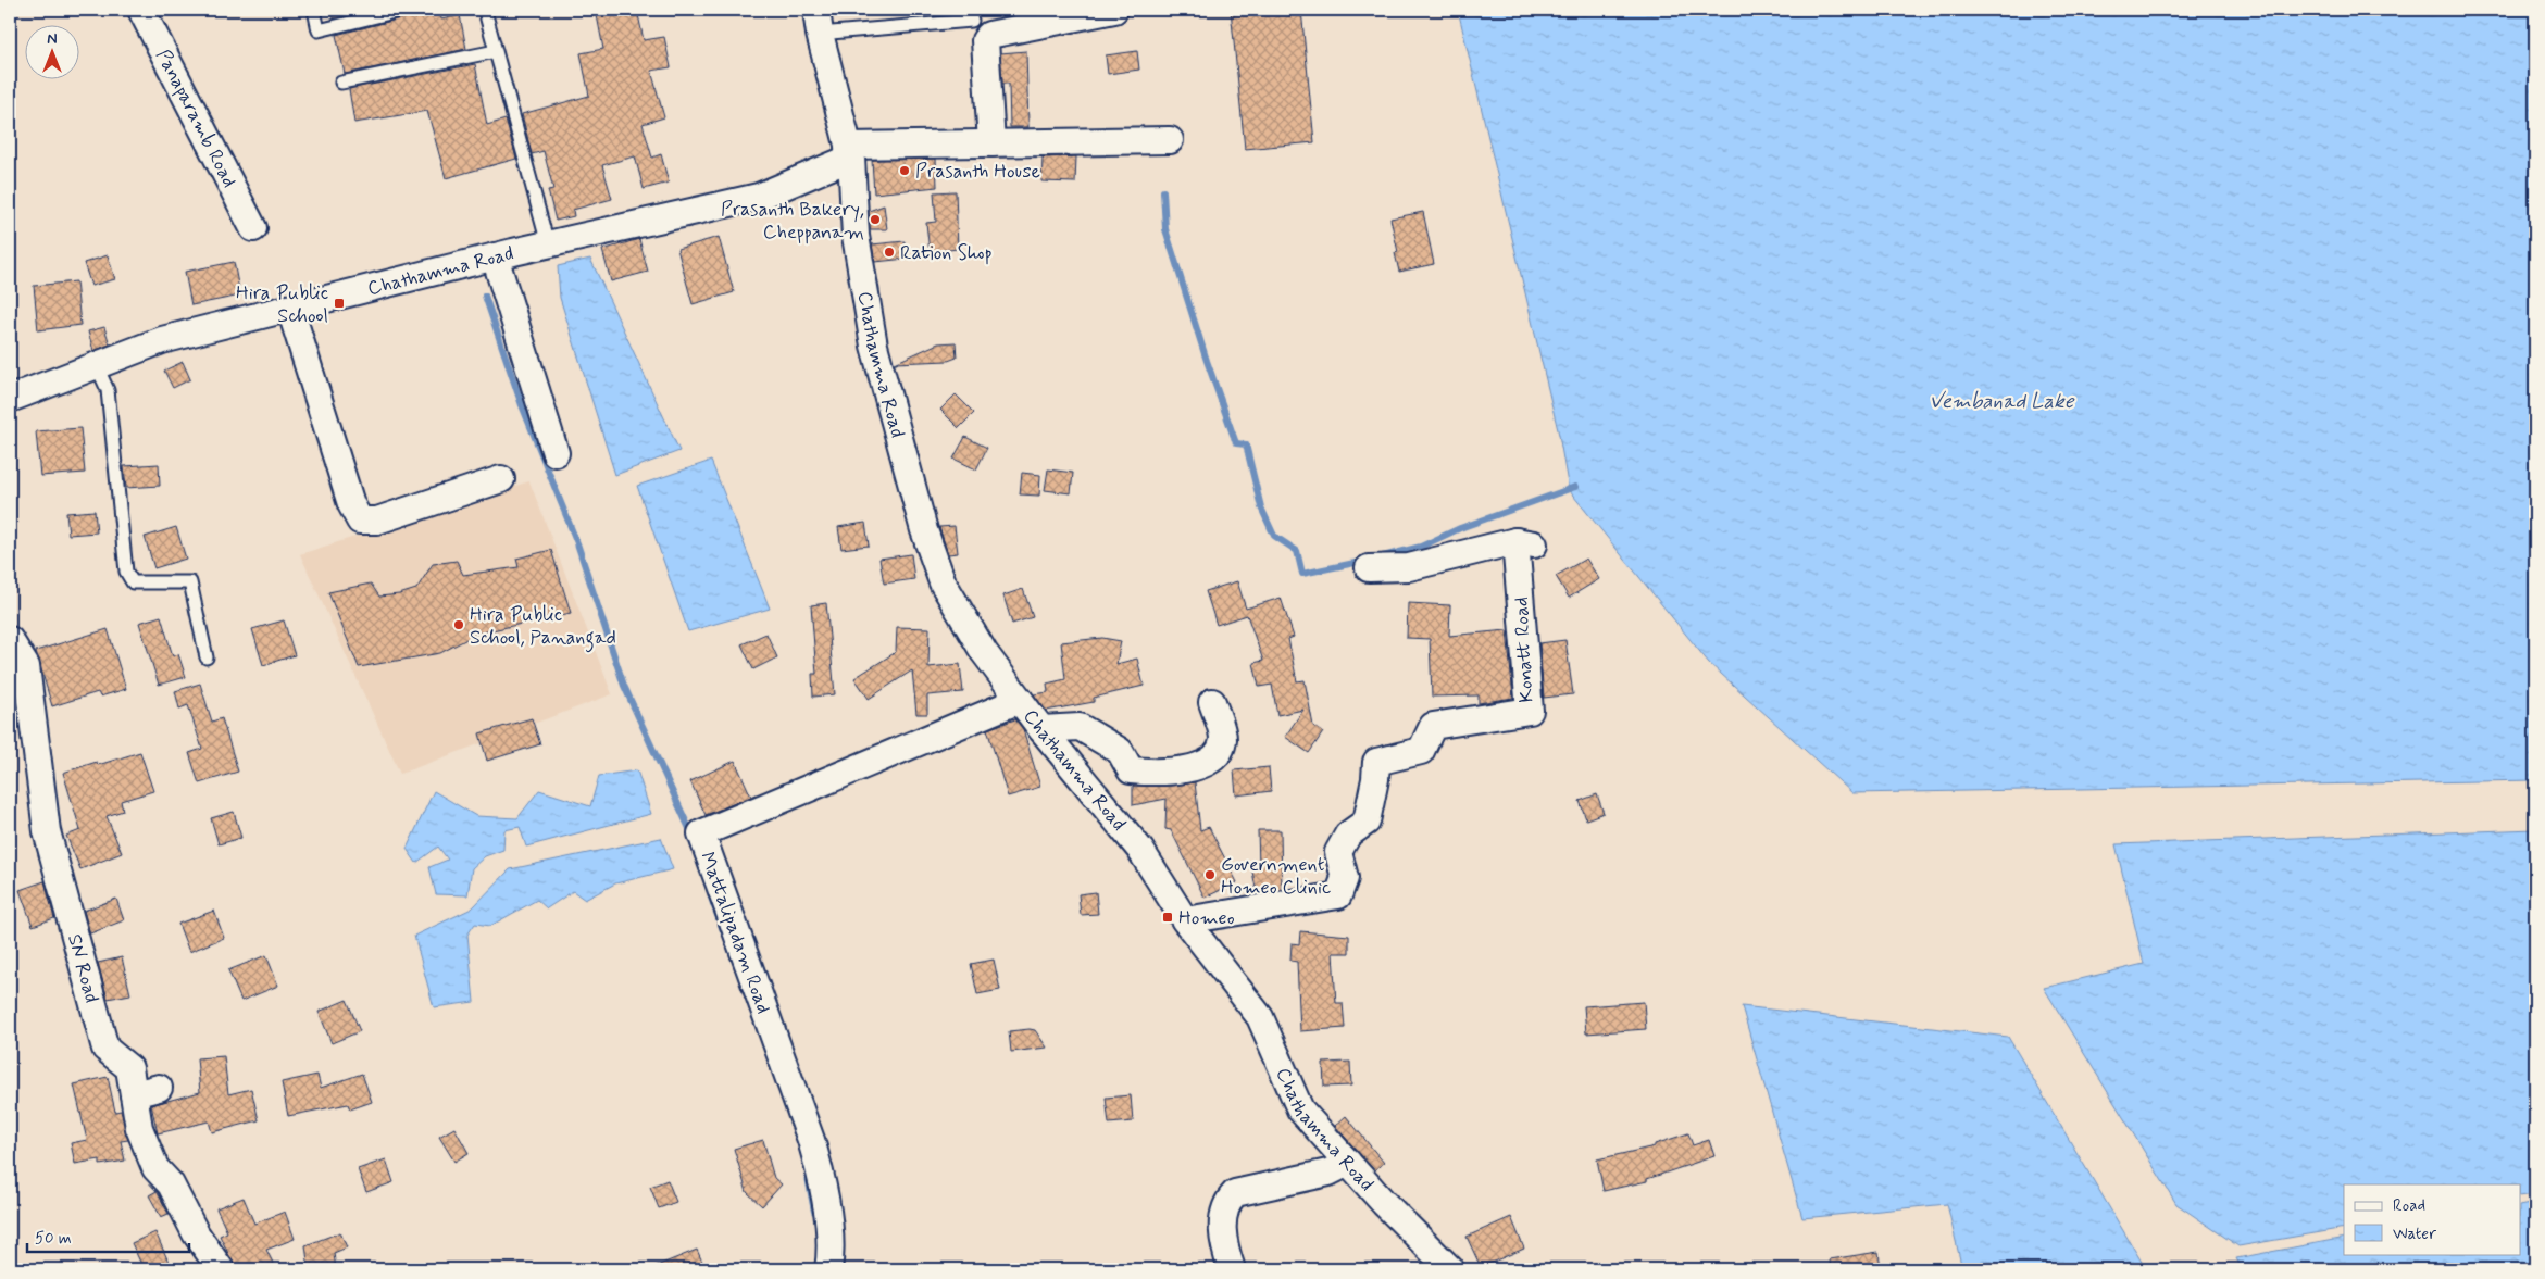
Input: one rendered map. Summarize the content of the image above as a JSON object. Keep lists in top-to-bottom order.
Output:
{
  "streets": {
    "street": [
      "Panaparamb Road",
      "Chathamma Road",
      "Konatt Road",
      "Mattalipadam Road",
      "SN Road"
    ]
  },
  "crossings": [
    ["Chathamma Road", "Konatt Road"],
    ["Chathamma Road", "Mattalipadam Road"]
  ],
  "water": ["Vembanad Lake"],
  "places": {
    "other": [
      "Prasanth House",
      "Prasanth Bakery, Cheppanam",
      "Ration Shop",
      "Hira Public School, Panangad",
      "Government Homeo Clinic"
    ],
    "transit": ["Hira Public School", "Homeo"]
  },
  "legend": ["Road", "Water"],
  "scale_bar": "50 m",
  "north": "top"
}
